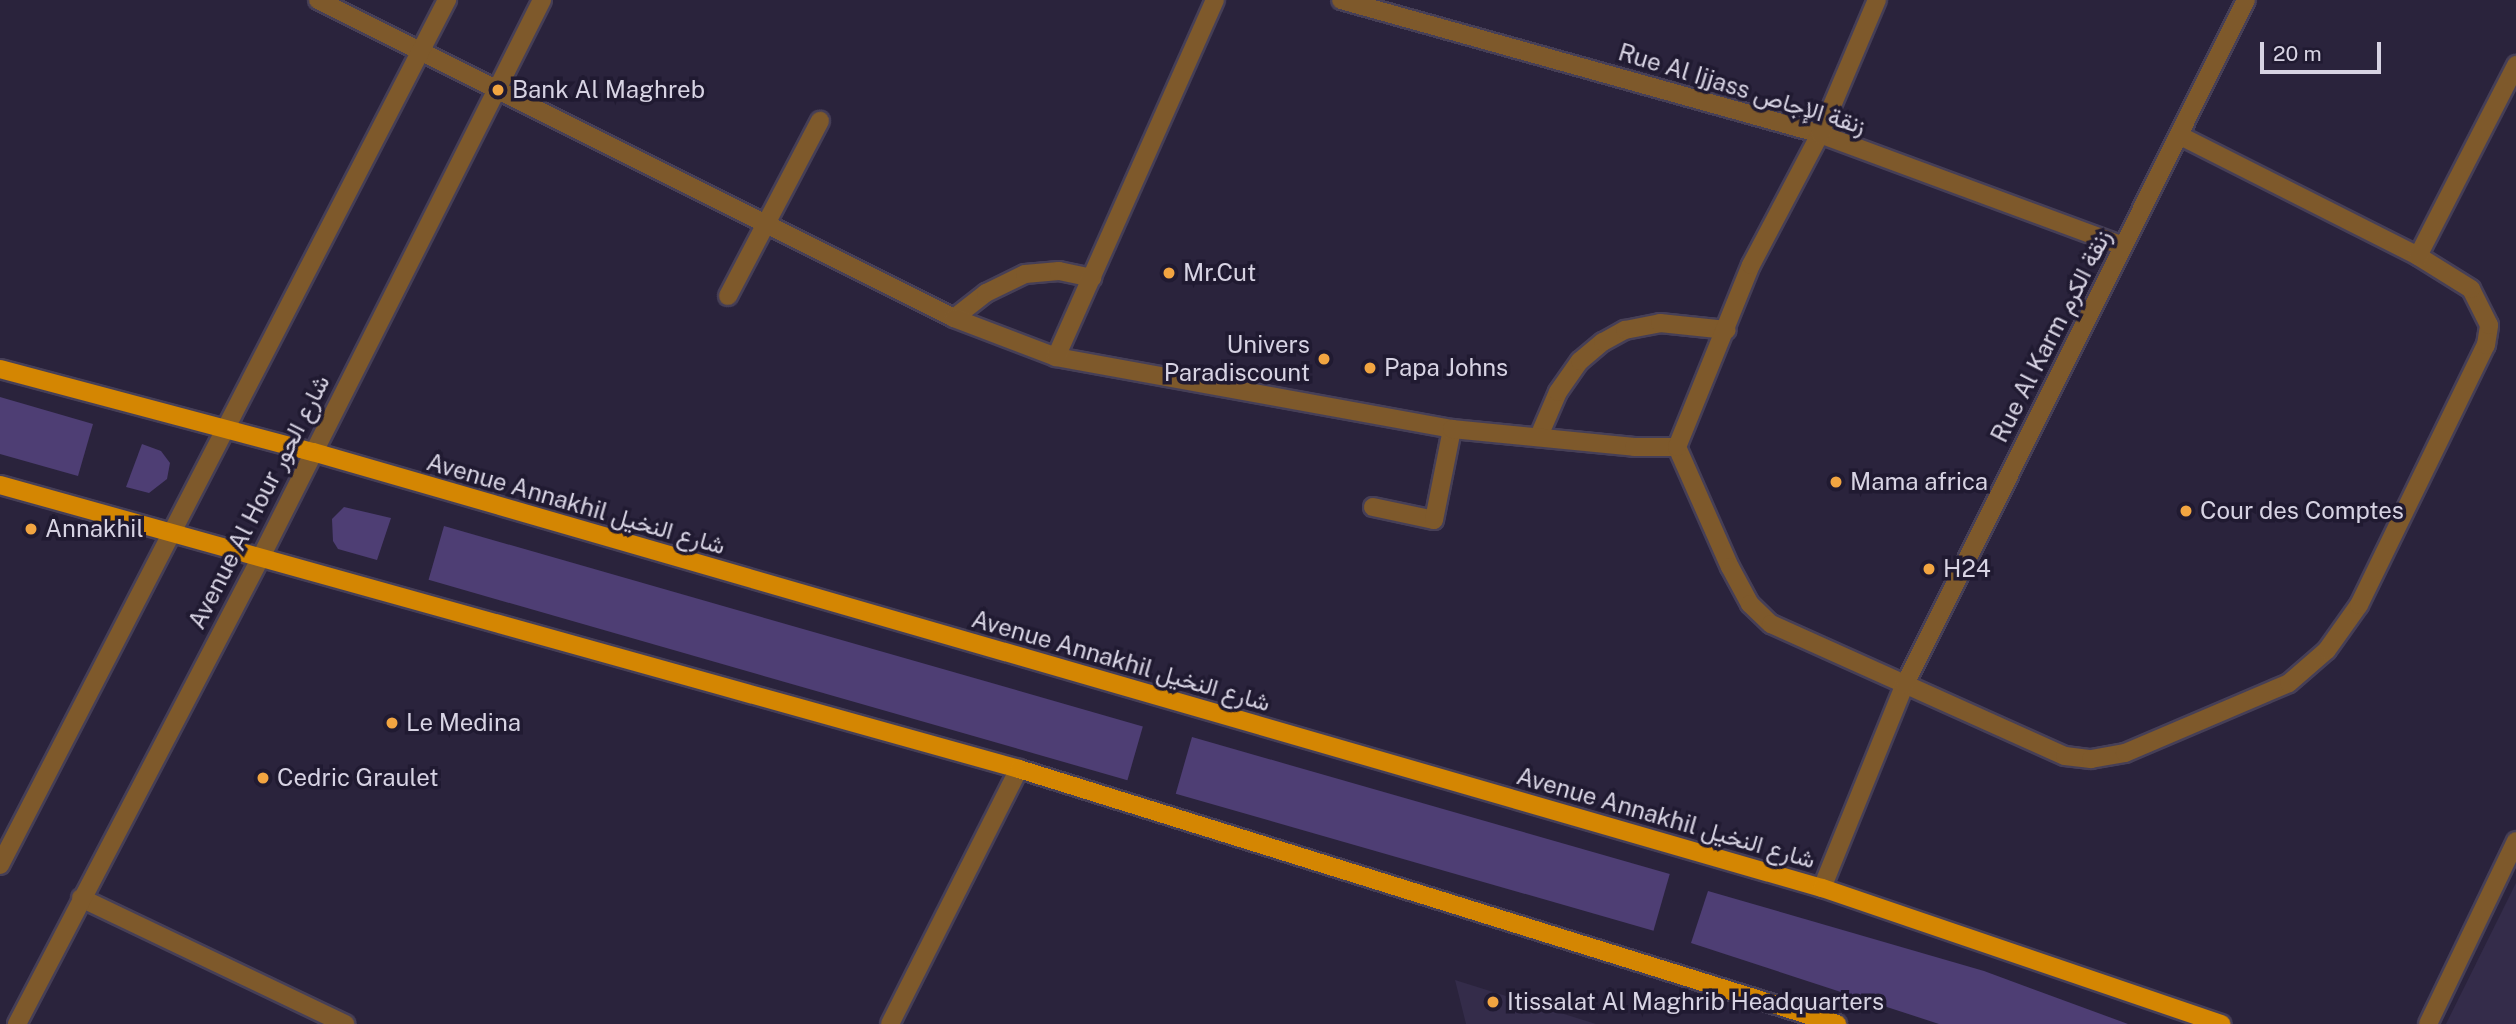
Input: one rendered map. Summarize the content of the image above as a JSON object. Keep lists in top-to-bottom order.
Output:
{
  "streets": {
    "main road": ["Avenue Annakhil شارع النخيل"],
    "street": ["Rue Al Ijjass زنقة الإجاص", "Rue Al Karm زنقة الكرم", "Avenue Al Hour شارع الحور"]
  },
  "crossings": [
    ["Rue Al Ijjass زنقة الإجاص", "Rue Al Karm زنقة الكرم"],
    ["Rue Al Karm زنقة الكرم", "Avenue Annakhil شارع النخيل"],
    ["Avenue Al Hour شارع الحور", "Avenue Annakhil شارع النخيل"]
  ],
  "places": [
    "Bank Al Maghreb",
    "Mr.Cut",
    "Univers Paradiscount",
    "Papa Johns",
    "Mama africa",
    "Cour des Comptes",
    "Annakhil",
    "H24",
    "Le Medina",
    "Cedric Graulet",
    "Itissalat Al Maghrib Headquarters"
  ],
  "scale_bar": "20 m"
}
